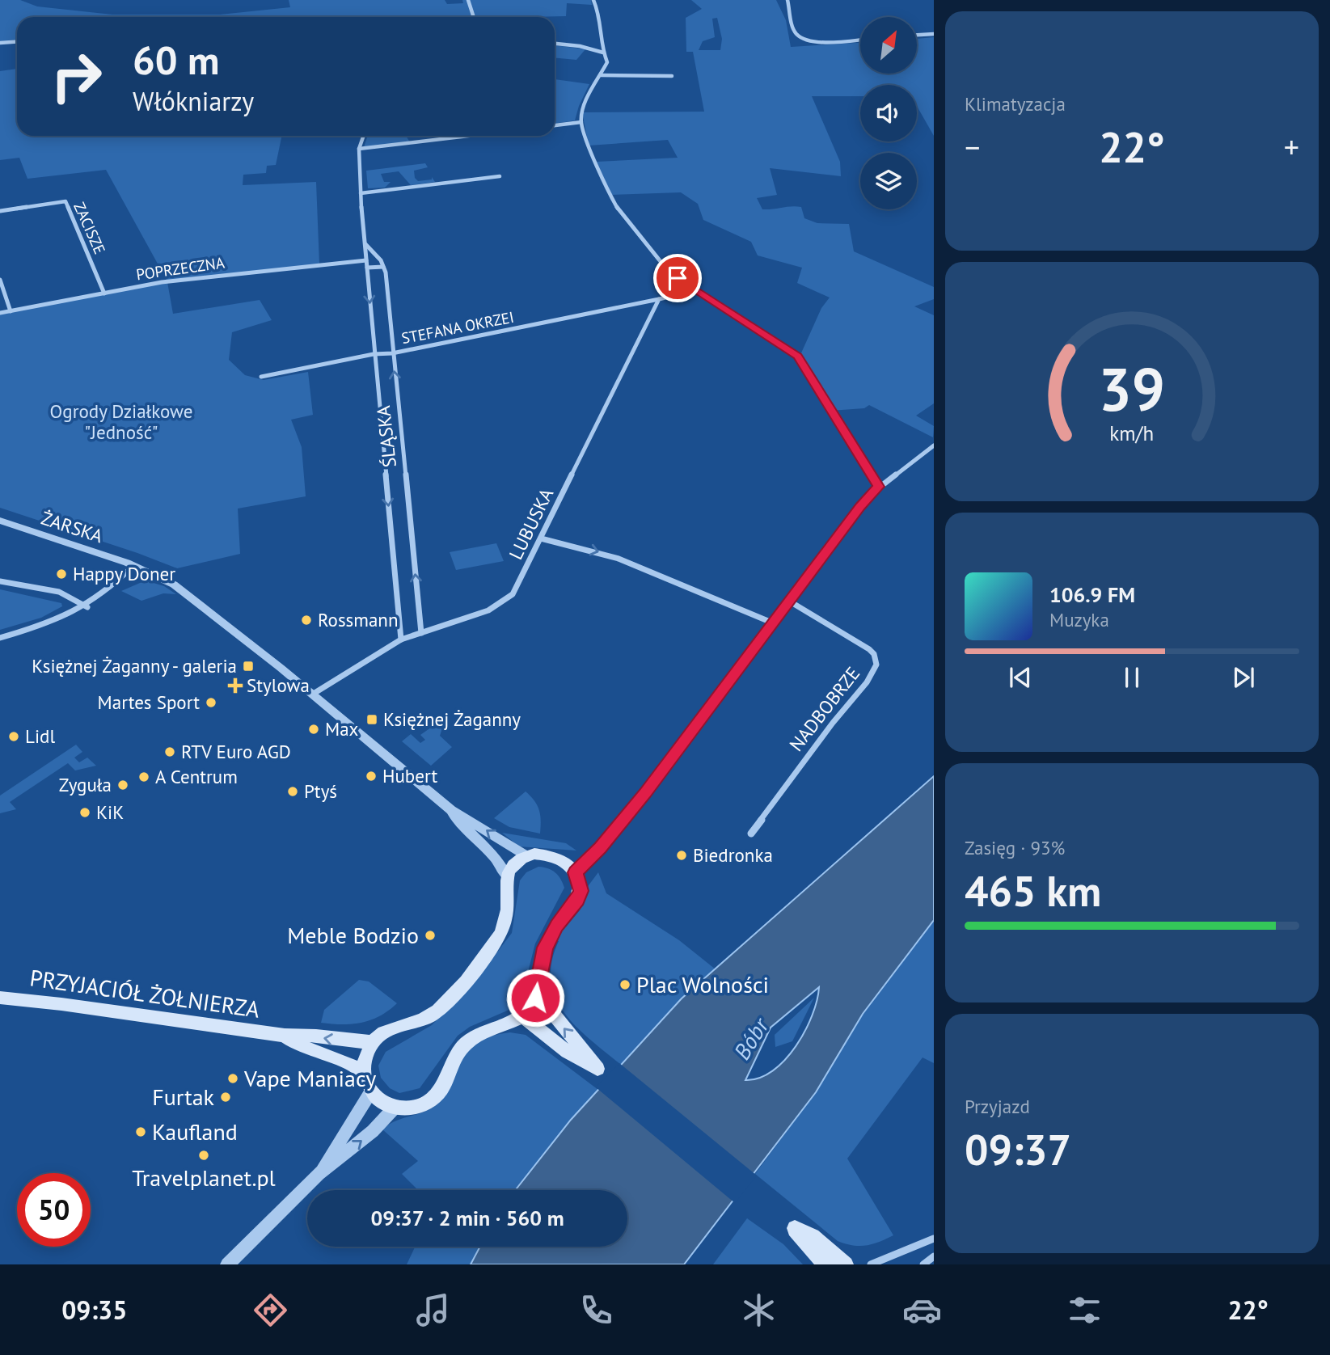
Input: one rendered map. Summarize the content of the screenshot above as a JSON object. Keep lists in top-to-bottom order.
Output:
{
  "streets": {
    "main road": ["PRZYJACIÓŁ ŻOŁNIERZA"],
    "street": [
      "ZACISZE",
      "POPRZECZNA",
      "STEFANA OKRZEI",
      "ŚLĄSKA",
      "LUBUSKA",
      "ŻARSKA",
      "NADBOBRZE"
    ]
  },
  "crossings": [
    ["ZACISZE", "POPRZECZNA"],
    ["POPRZECZNA", "ŚLĄSKA"],
    ["STEFANA OKRZEI", "ŚLĄSKA"],
    ["STEFANA OKRZEI", "LUBUSKA"],
    ["ŚLĄSKA", "LUBUSKA"]
  ],
  "water": ["Bóbr"],
  "parks": ["Ogrody Działkowe \"Jedność\""],
  "places": {
    "other": [
      "Happy Doner",
      "Rossmann",
      "Martes Sport",
      "Max",
      "Lidl",
      "RTV Euro AGD",
      "Hubert",
      "A Centrum",
      "Zyguła",
      "Ptyś",
      "KiK",
      "Biedronka",
      "Meble Bodzio",
      "Plac Wolności",
      "Vape Maniacy",
      "Furtak",
      "Kaufland",
      "Travelplanet.pl"
    ],
    "transit": ["Księżnej Żaganny - galeria", "Księżnej Żaganny"],
    "health": ["Stylowa"]
  },
  "north": "top right",
  "page": {
    "tile": [
      "Klimatyzacja",
      ["Zasięg · 93%", "465 km"],
      ["Przyjazd", "09:37"]
    ],
    "turn": ["60 m", "Włókniarzy"],
    "heat": ["−", "22°", "+"],
    "song": ["106.9 FM", "Muzyka"],
    "limit": "50",
    "trip": "09:37 · 2 min · 560 m",
    "tabs": ["09:35", "22°"],
    "gauge": ["39", "km/h"]
  }
}
